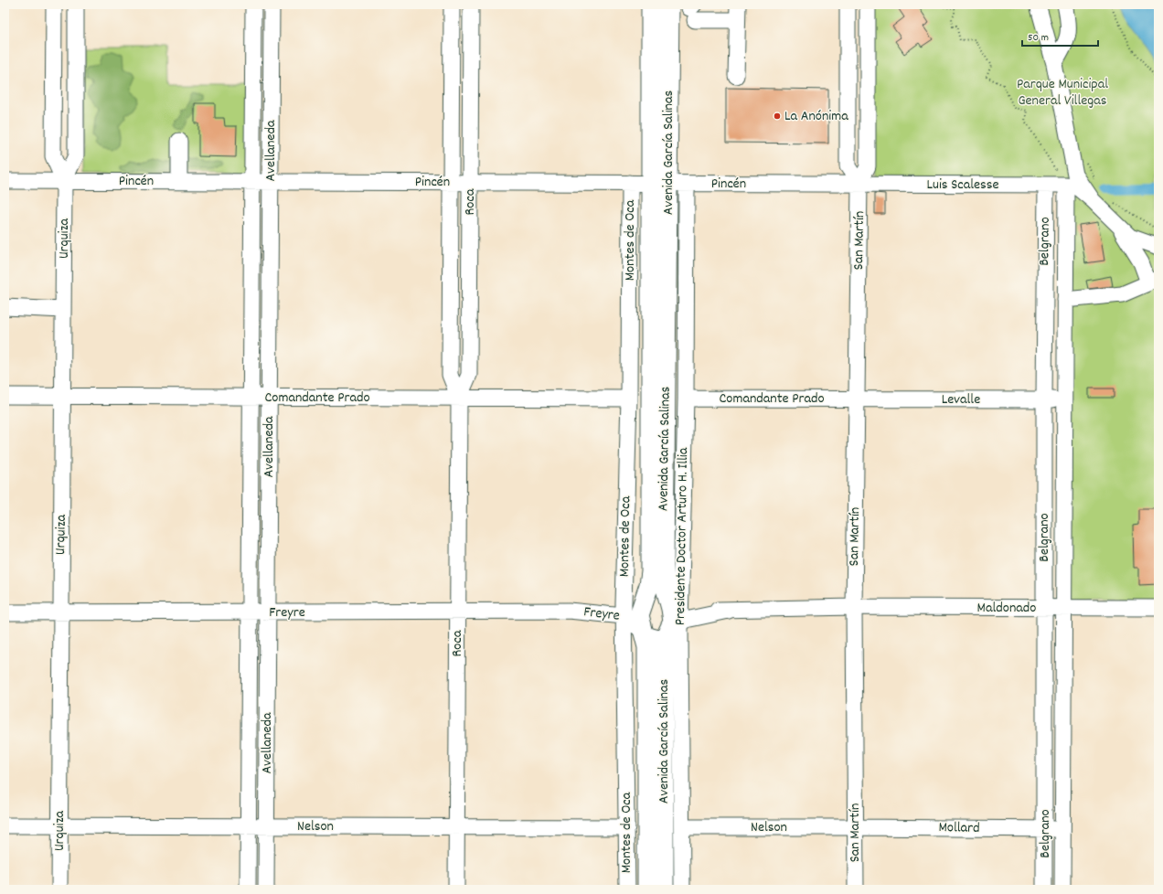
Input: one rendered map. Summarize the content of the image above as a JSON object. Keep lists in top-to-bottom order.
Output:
{
  "streets": {
    "main road": ["Avenida García Salinas"],
    "street": [
      "Avellaneda",
      "Pincén",
      "Luis Scalesse",
      "Roca",
      "Urquiza",
      "Montes de Oca",
      "San Martín",
      "Belgrano",
      "Comandante Prado",
      "Levalle",
      "Presidente Doctor Arturo H. Illia",
      "Maldonado",
      "Freyre",
      "Nelson",
      "Mollard"
    ]
  },
  "crossings": [
    ["Avellaneda", "Pincén"],
    ["Avellaneda", "Comandante Prado"],
    ["Avellaneda", "Freyre"],
    ["Avellaneda", "Nelson"],
    ["Avenida García Salinas", "Pincén"],
    ["Avenida García Salinas", "Presidente Doctor Arturo H. Illia"],
    ["Avenida García Salinas", "Freyre"],
    ["Pincén", "Luis Scalesse"],
    ["Pincén", "Roca"],
    ["Pincén", "Urquiza"],
    ["Pincén", "Montes de Oca"],
    ["Pincén", "San Martín"],
    ["Pincén", "Presidente Doctor Arturo H. Illia"],
    ["Luis Scalesse", "San Martín"],
    ["Luis Scalesse", "Belgrano"],
    ["Roca", "Comandante Prado"],
    ["Roca", "Freyre"],
    ["Roca", "Nelson"],
    ["Urquiza", "Comandante Prado"],
    ["Urquiza", "Freyre"],
    ["Urquiza", "Nelson"],
    ["Montes de Oca", "Comandante Prado"],
    ["Montes de Oca", "Freyre"],
    ["Montes de Oca", "Nelson"],
    ["San Martín", "Comandante Prado"],
    ["San Martín", "Levalle"],
    ["San Martín", "Maldonado"],
    ["San Martín", "Nelson"],
    ["San Martín", "Mollard"],
    ["Belgrano", "Levalle"],
    ["Belgrano", "Maldonado"],
    ["Belgrano", "Mollard"],
    ["Comandante Prado", "Levalle"],
    ["Comandante Prado", "Presidente Doctor Arturo H. Illia"],
    ["Presidente Doctor Arturo H. Illia", "Freyre"],
    ["Presidente Doctor Arturo H. Illia", "Nelson"],
    ["Nelson", "Mollard"]
  ],
  "parks": ["Parque Municipal General Villegas"],
  "places": ["La Anónima"],
  "scale_bar": "50 m"
}
